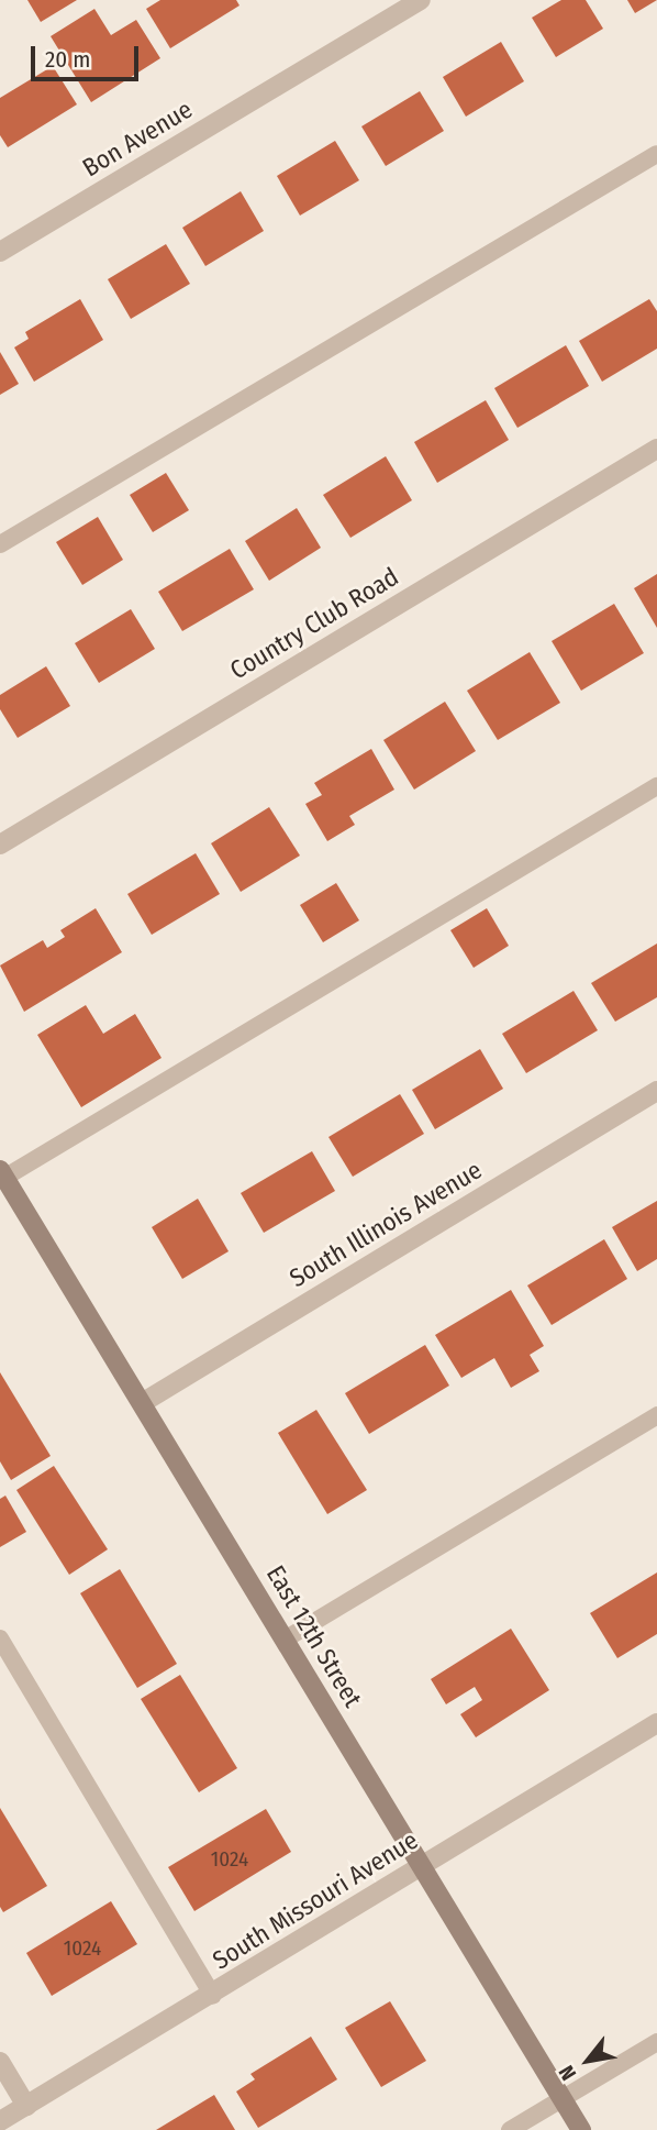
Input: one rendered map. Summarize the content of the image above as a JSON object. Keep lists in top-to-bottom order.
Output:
{
  "streets": {
    "street": [
      "Bon Avenue",
      "Country Club Road",
      "South Illinois Avenue",
      "East 12th Street",
      "South Missouri Avenue"
    ]
  },
  "crossings": [
    ["South Illinois Avenue", "East 12th Street"],
    ["East 12th Street", "South Missouri Avenue"]
  ],
  "house_numbers": ["1024", "1024"],
  "scale_bar": "20 m",
  "north": "bottom left"
}
